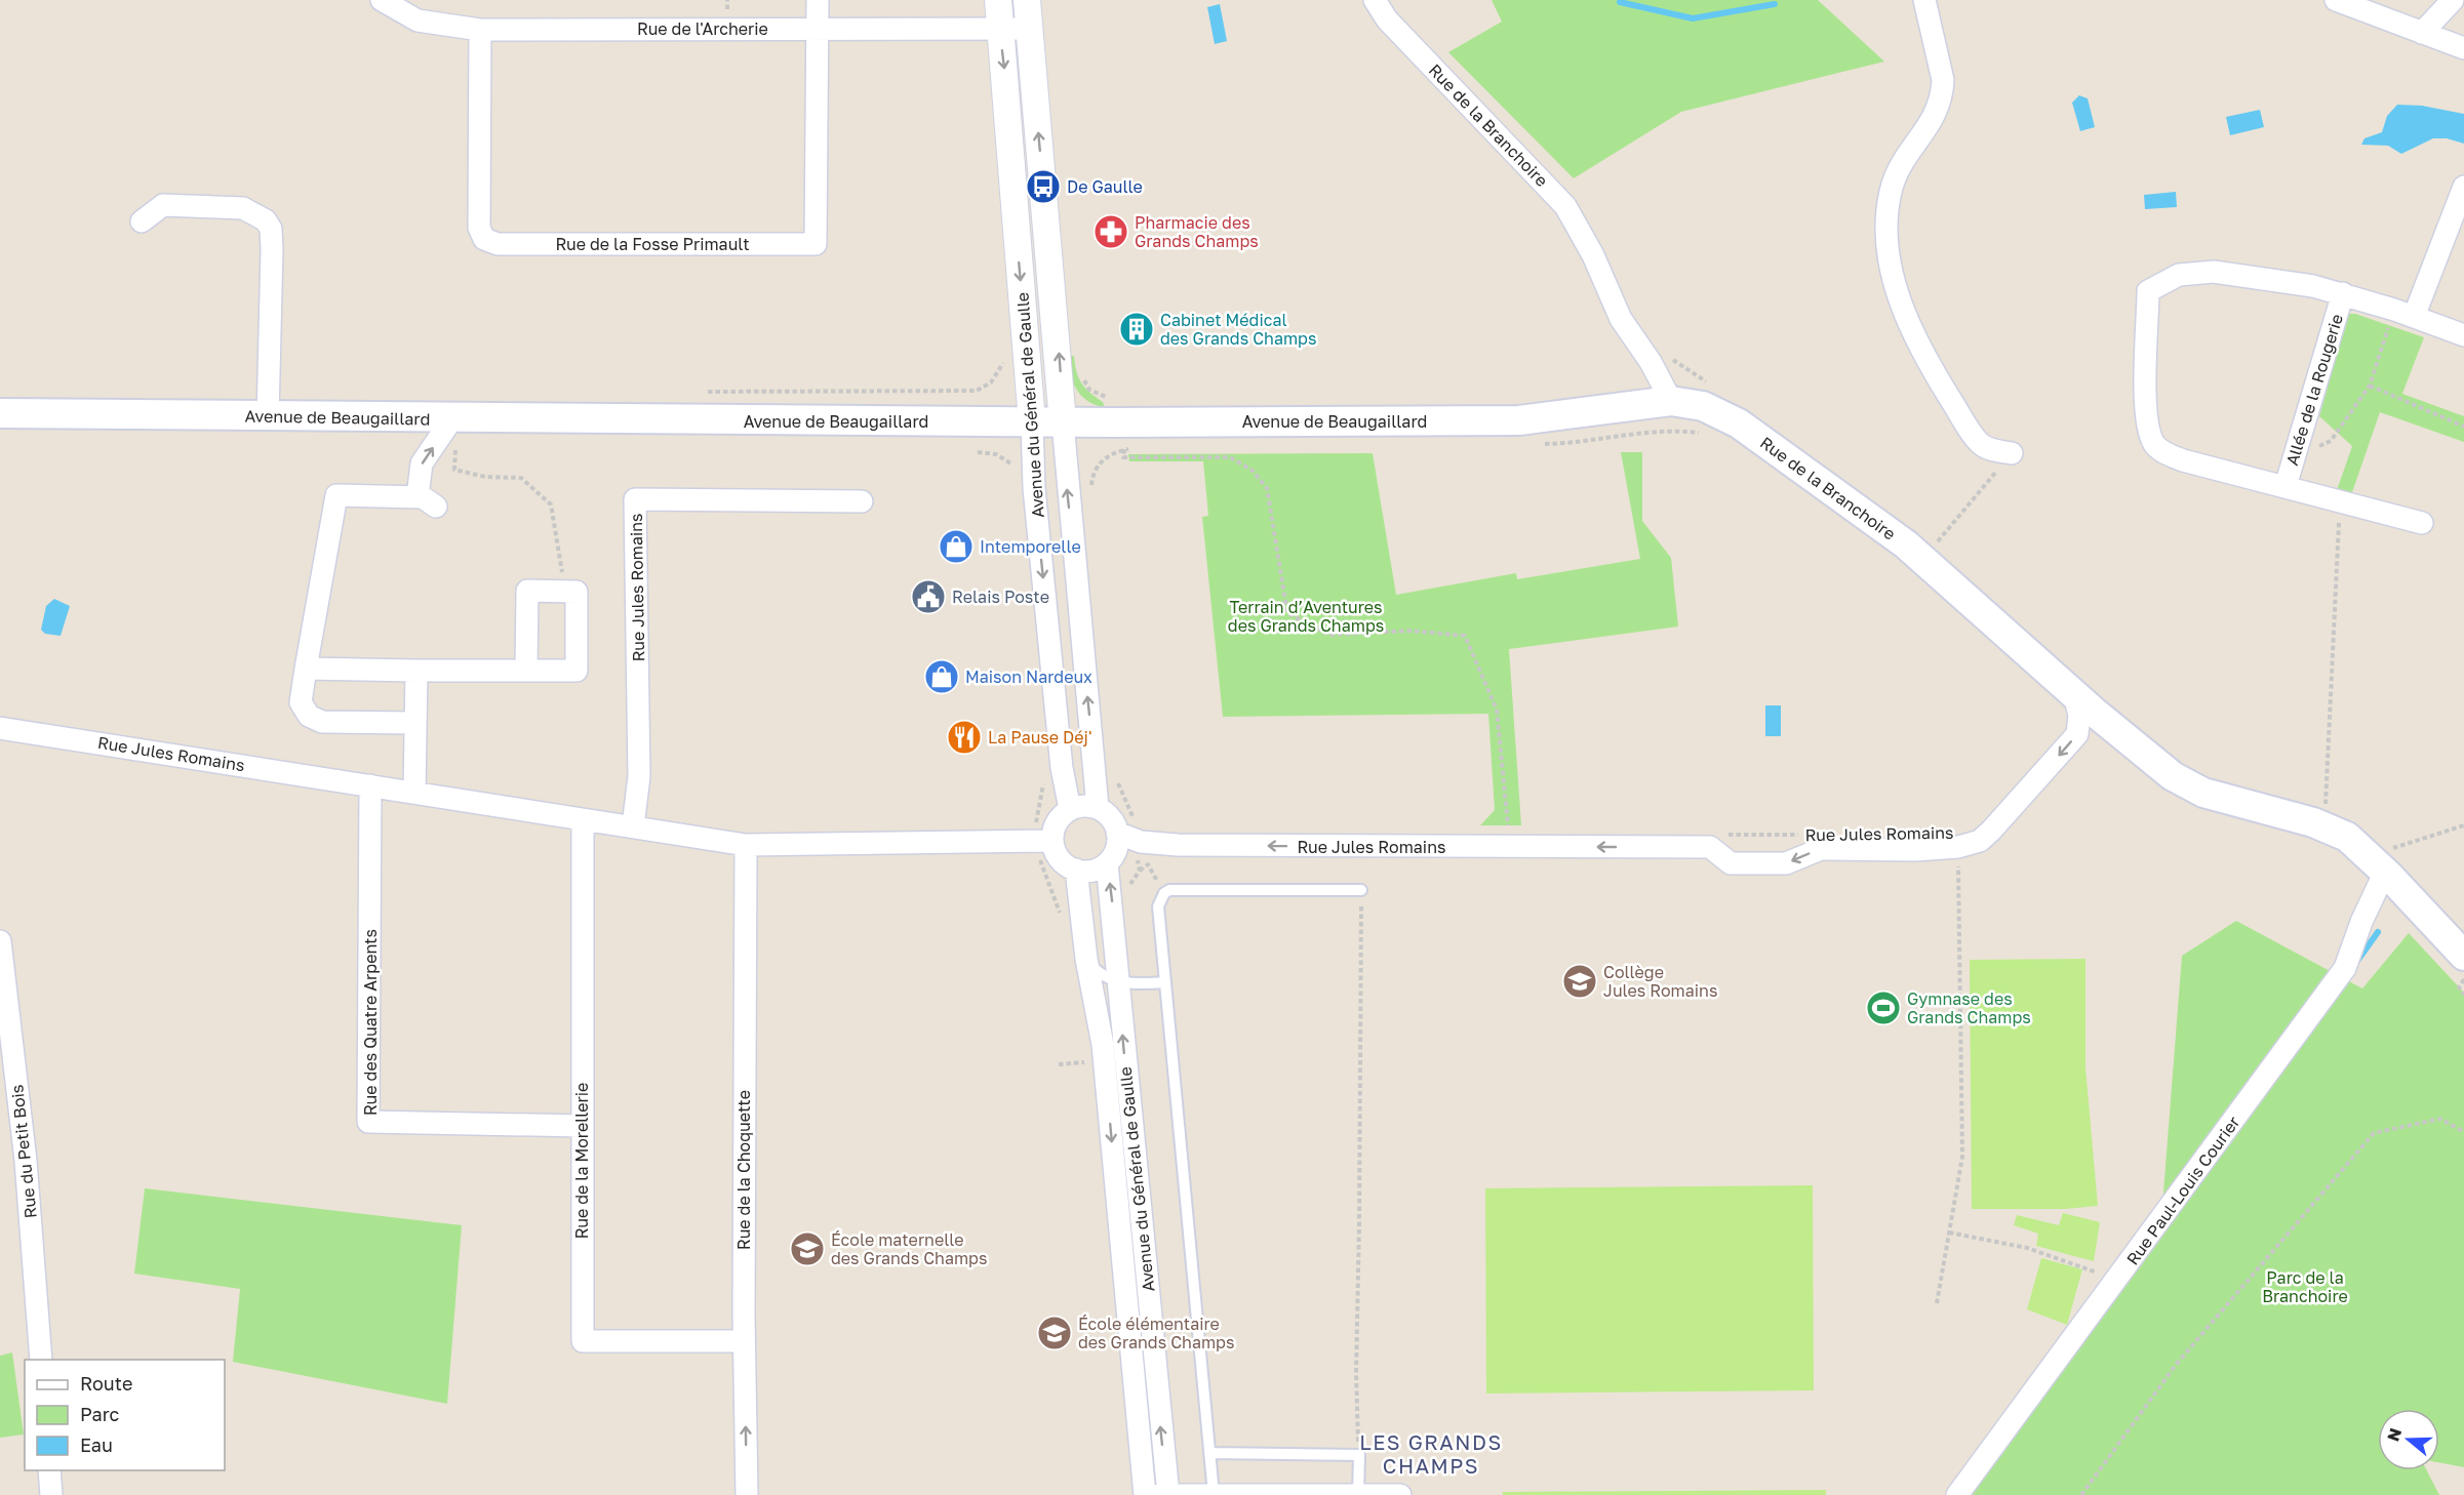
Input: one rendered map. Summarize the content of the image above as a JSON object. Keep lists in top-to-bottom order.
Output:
{
  "streets": {
    "main road": ["Rue de la Branchoire", "Avenue de Beaugaillard"],
    "street": [
      "Rue de l'Archerie",
      "Rue de la Fosse Primault",
      "Allée de la Rougerie",
      "Avenue du Général de Gaulle",
      "Rue Jules Romains",
      "Rue des Quatre Arpents",
      "Rue du Petit Bois",
      "Rue de la Morellerie",
      "Rue de la Choquette",
      "Rue Paul-Louis Courier"
    ]
  },
  "crossings": [
    ["Rue de l'Archerie", "Rue de la Fosse Primault"],
    ["Rue de l'Archerie", "Avenue du Général de Gaulle"],
    ["Rue de la Branchoire", "Avenue de Beaugaillard"],
    ["Rue de la Branchoire", "Rue Jules Romains"],
    ["Rue de la Branchoire", "Rue Paul-Louis Courier"],
    ["Avenue du Général de Gaulle", "Avenue de Beaugaillard"],
    ["Avenue du Général de Gaulle", "Rue Jules Romains"],
    ["Rue Jules Romains", "Rue des Quatre Arpents"],
    ["Rue Jules Romains", "Rue de la Morellerie"],
    ["Rue Jules Romains", "Rue de la Choquette"],
    ["Rue des Quatre Arpents", "Rue de la Morellerie"],
    ["Rue de la Morellerie", "Rue de la Choquette"]
  ],
  "districts": ["LES GRANDS CHAMPS"],
  "parks": ["Terrain d’Aventures des Grands Champs", "Parc de la Branchoire"],
  "places": {
    "bus stop": ["De Gaulle"],
    "pharmacy": ["Pharmacie des Grands Champs"],
    "building": ["Cabinet Médical des Grands Champs"],
    "shop": ["Intemporelle", "Maison Nardeux"],
    "public building": ["Relais Poste"],
    "restaurant": ["La Pause Déj'"],
    "school or university": ["Collège Jules Romains", "École maternelle des Grands Champs", "École élémentaire des Grands Champs"],
    "sports": ["Gymnase des Grands Champs"]
  },
  "legend": ["Route", "Parc", "Eau"],
  "north": "left"
}
